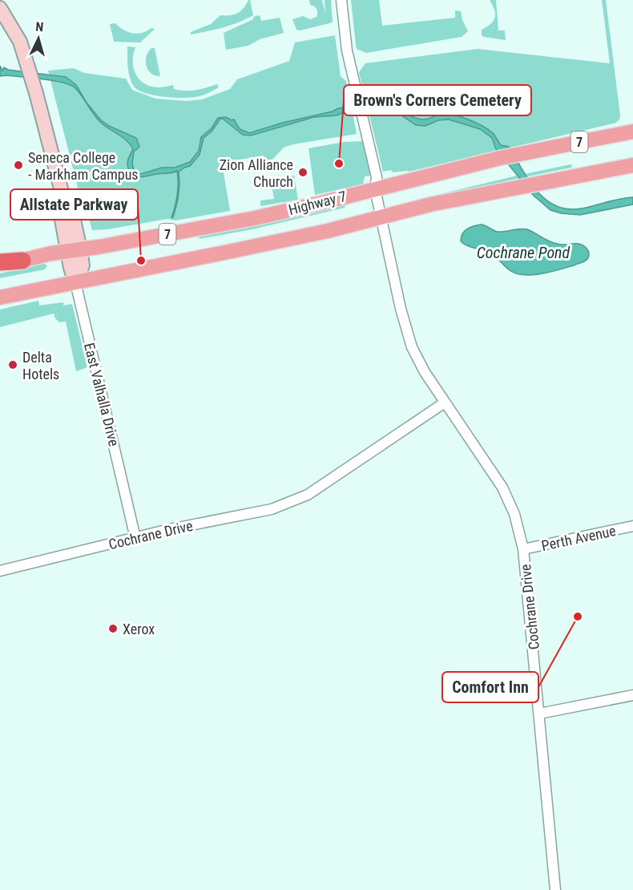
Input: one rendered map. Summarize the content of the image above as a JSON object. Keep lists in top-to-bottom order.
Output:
{
  "streets": {
    "main road": ["7", "Highway 7"],
    "street": ["East Valhalla Drive", "Cochrane Drive", "Perth Avenue"]
  },
  "crossings": [
    ["Highway 7", "East Valhalla Drive"],
    ["Highway 7", "Cochrane Drive"],
    ["East Valhalla Drive", "Cochrane Drive"],
    ["Cochrane Drive", "Perth Avenue"]
  ],
  "water": ["Cochrane Pond"],
  "places": [
    "Brown's Corners Cemetery",
    "Seneca College - Markham Campus",
    "Zion Alliance Church",
    "Allstate Parkway",
    "Delta Hotels",
    "Comfort Inn",
    "Xerox"
  ],
  "north": "top"
}
